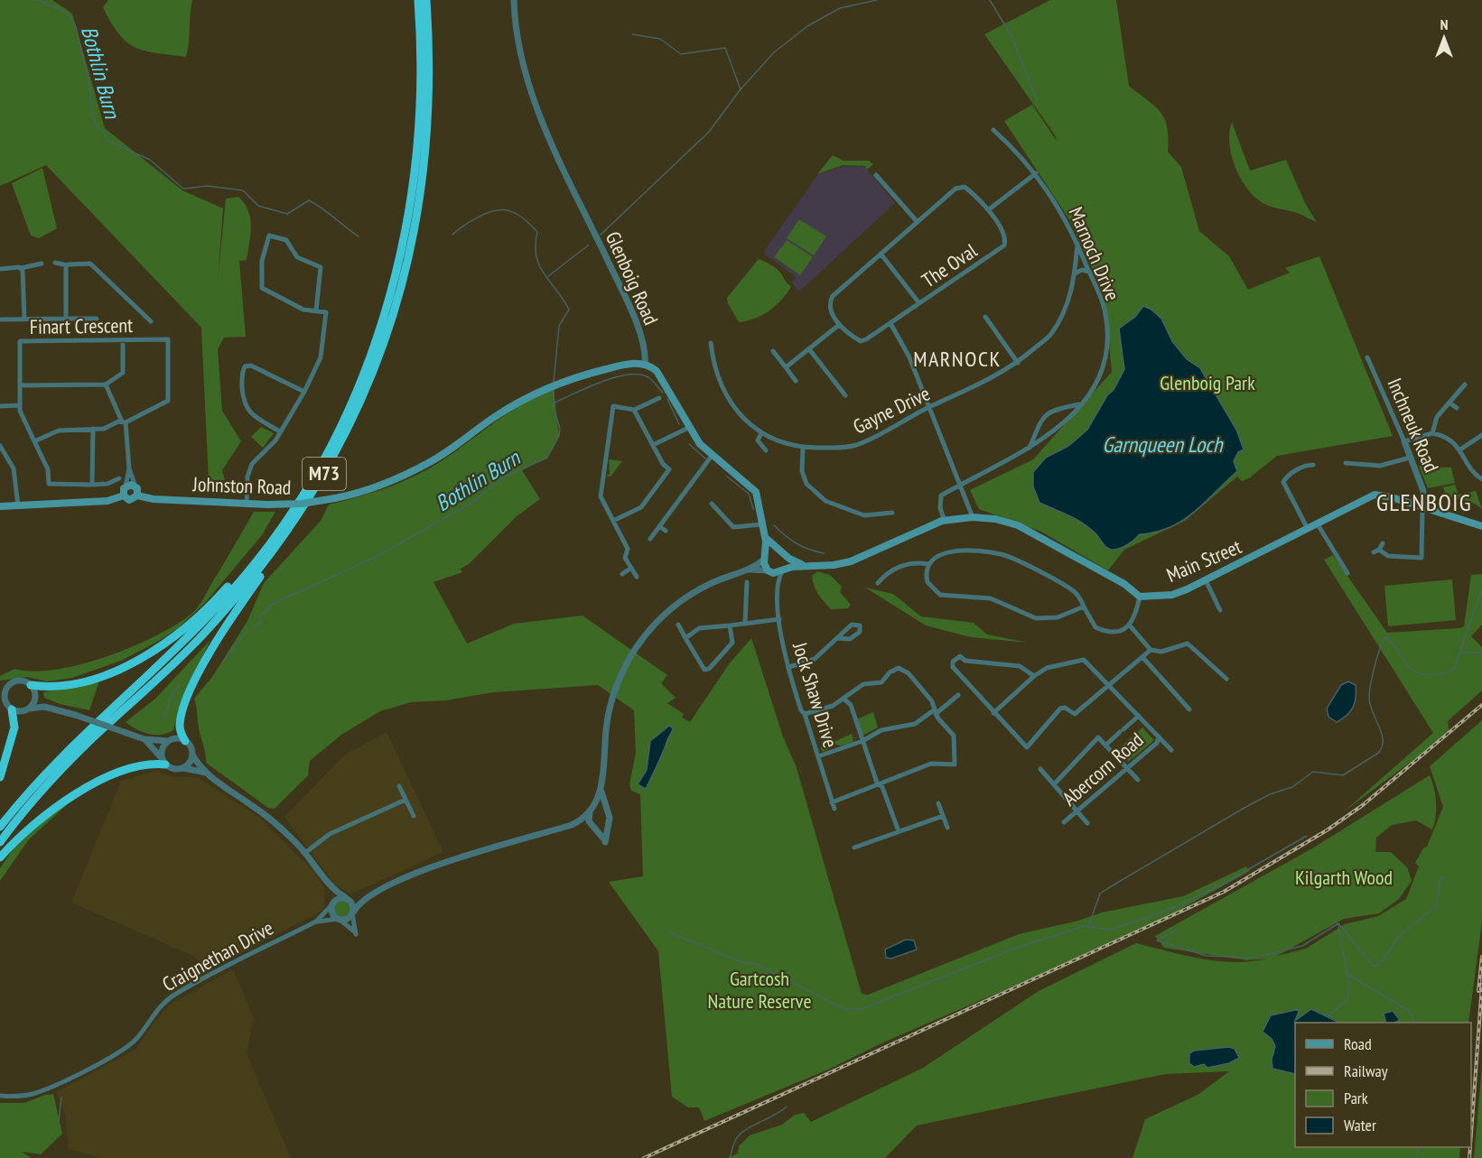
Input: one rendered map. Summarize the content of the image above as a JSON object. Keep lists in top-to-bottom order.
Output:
{
  "streets": {
    "highway": ["M73"],
    "main road": ["Johnston Road", "Main Street"],
    "street": [
      "Marnoch Drive",
      "The Oval",
      "Glenboig Road",
      "Finart Crescent",
      "Gayne Drive",
      "Inchneuk Road",
      "Jock Shaw Drive",
      "Abercorn Road",
      "Craignethan Drive"
    ]
  },
  "crossings": [
    ["Marnoch Drive", "Gayne Drive"],
    ["Glenboig Road", "Johnston Road"],
    ["Inchneuk Road", "Main Street"]
  ],
  "districts": ["MARNOCK", "GLENBOIG"],
  "water": ["Bothlin Burn", "Garnqueen Loch"],
  "parks": ["Glenboig Park", "Kilgarth Wood", "Gartcosh Nature Reserve"],
  "legend": [
    "Road",
    "Railway",
    "Park",
    "Water"
  ],
  "north": "top"
}
